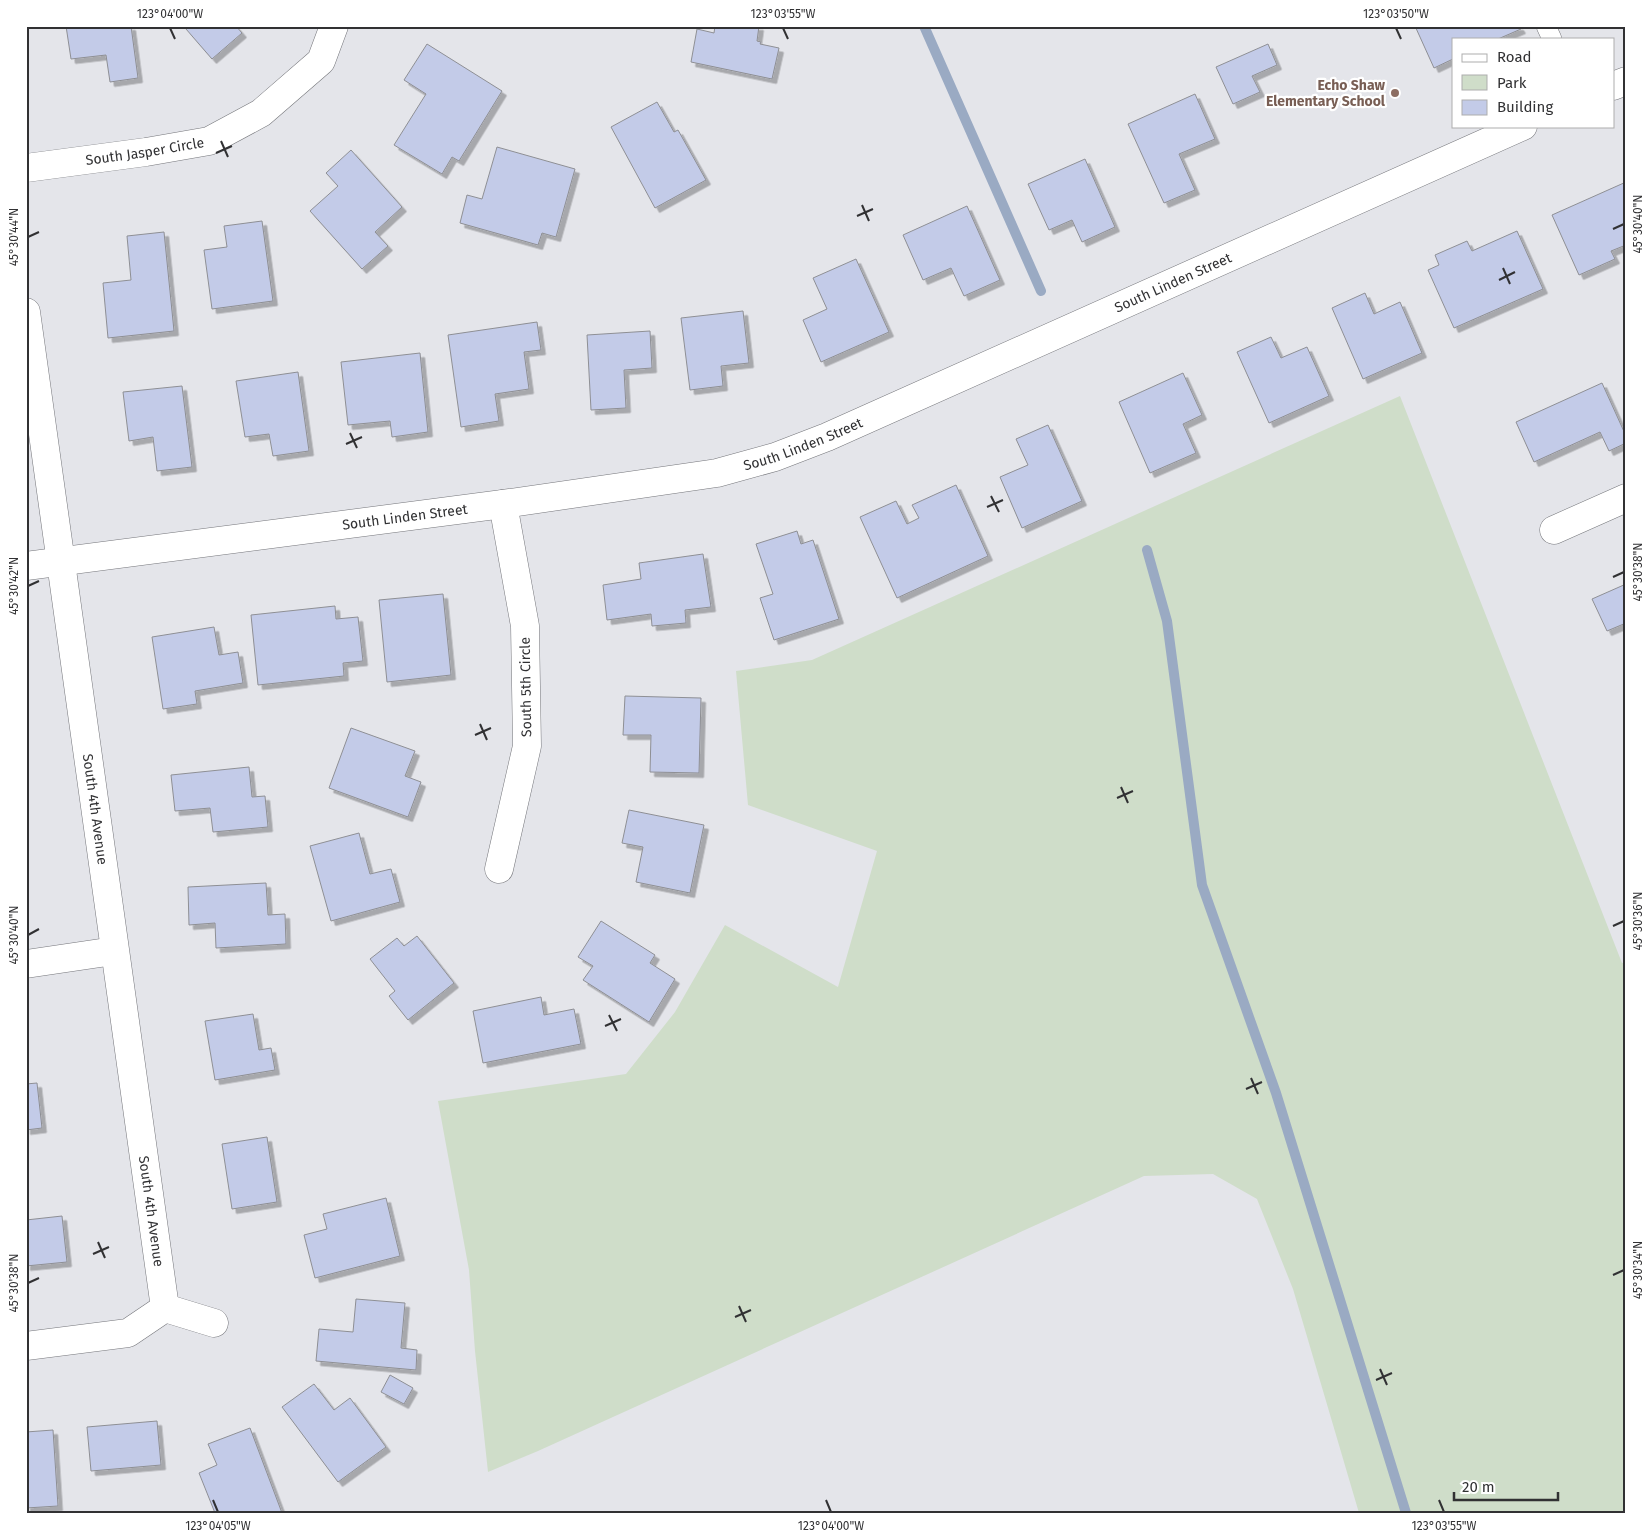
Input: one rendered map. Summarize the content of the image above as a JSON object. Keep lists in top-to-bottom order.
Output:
{
  "streets": {
    "street": [
      "South Jasper Circle",
      "South Linden Street",
      "South 5th Circle",
      "South 4th Avenue"
    ]
  },
  "crossings": [
    ["South Linden Street", "South 5th Circle"],
    ["South Linden Street", "South 4th Avenue"]
  ],
  "places": ["Echo Shaw Elementary School"],
  "legend": ["Road", "Park", "Building"],
  "scale_bar": "20 m",
  "coordinates": [
    "123°04'00\"W",
    "123°03'55\"W",
    "123°03'50\"W",
    "45°30'40\"N",
    "45°30'44\"N",
    "45°30'38\"N",
    "45°30'42\"N",
    "45°30'36\"N",
    "45°30'34\"N",
    "123°04'05\"W"
  ]
}
